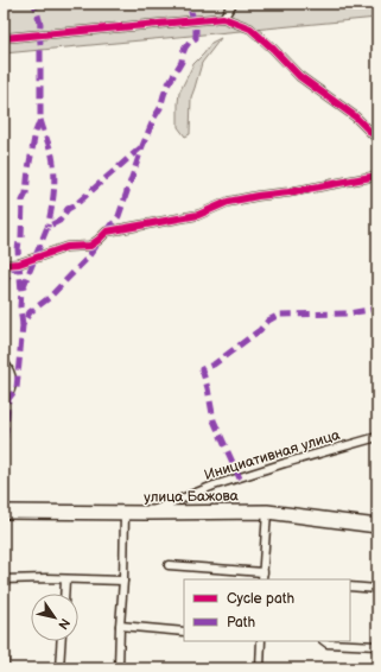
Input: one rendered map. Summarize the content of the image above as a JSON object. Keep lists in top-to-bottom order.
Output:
{
  "streets": {
    "highway": ["улица Бажова"],
    "street": ["Инициативная улица"]
  },
  "crossings": [
    ["Инициативная улица", "улица Бажова"]
  ],
  "legend": ["Cycle path", "Path"],
  "north": "bottom right"
}
